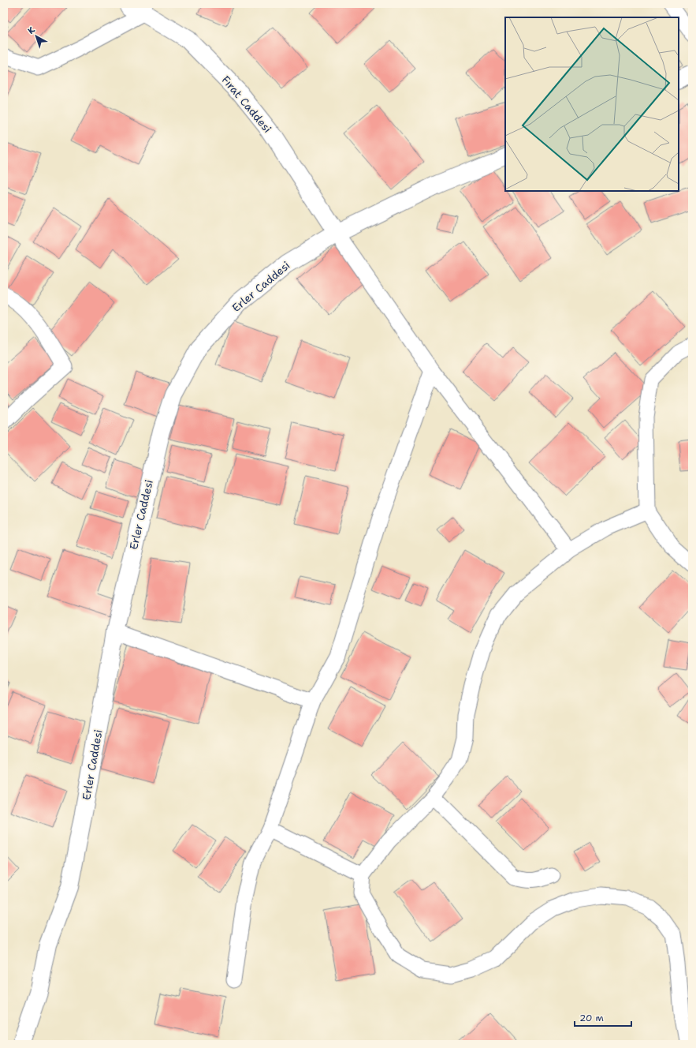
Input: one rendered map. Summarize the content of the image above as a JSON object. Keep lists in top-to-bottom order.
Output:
{
  "streets": {
    "street": ["Fırat Caddesi", "Erler Caddesi"]
  },
  "crossings": [
    ["Fırat Caddesi", "Erler Caddesi"]
  ],
  "scale_bar": "20 m",
  "north": "top left"
}
